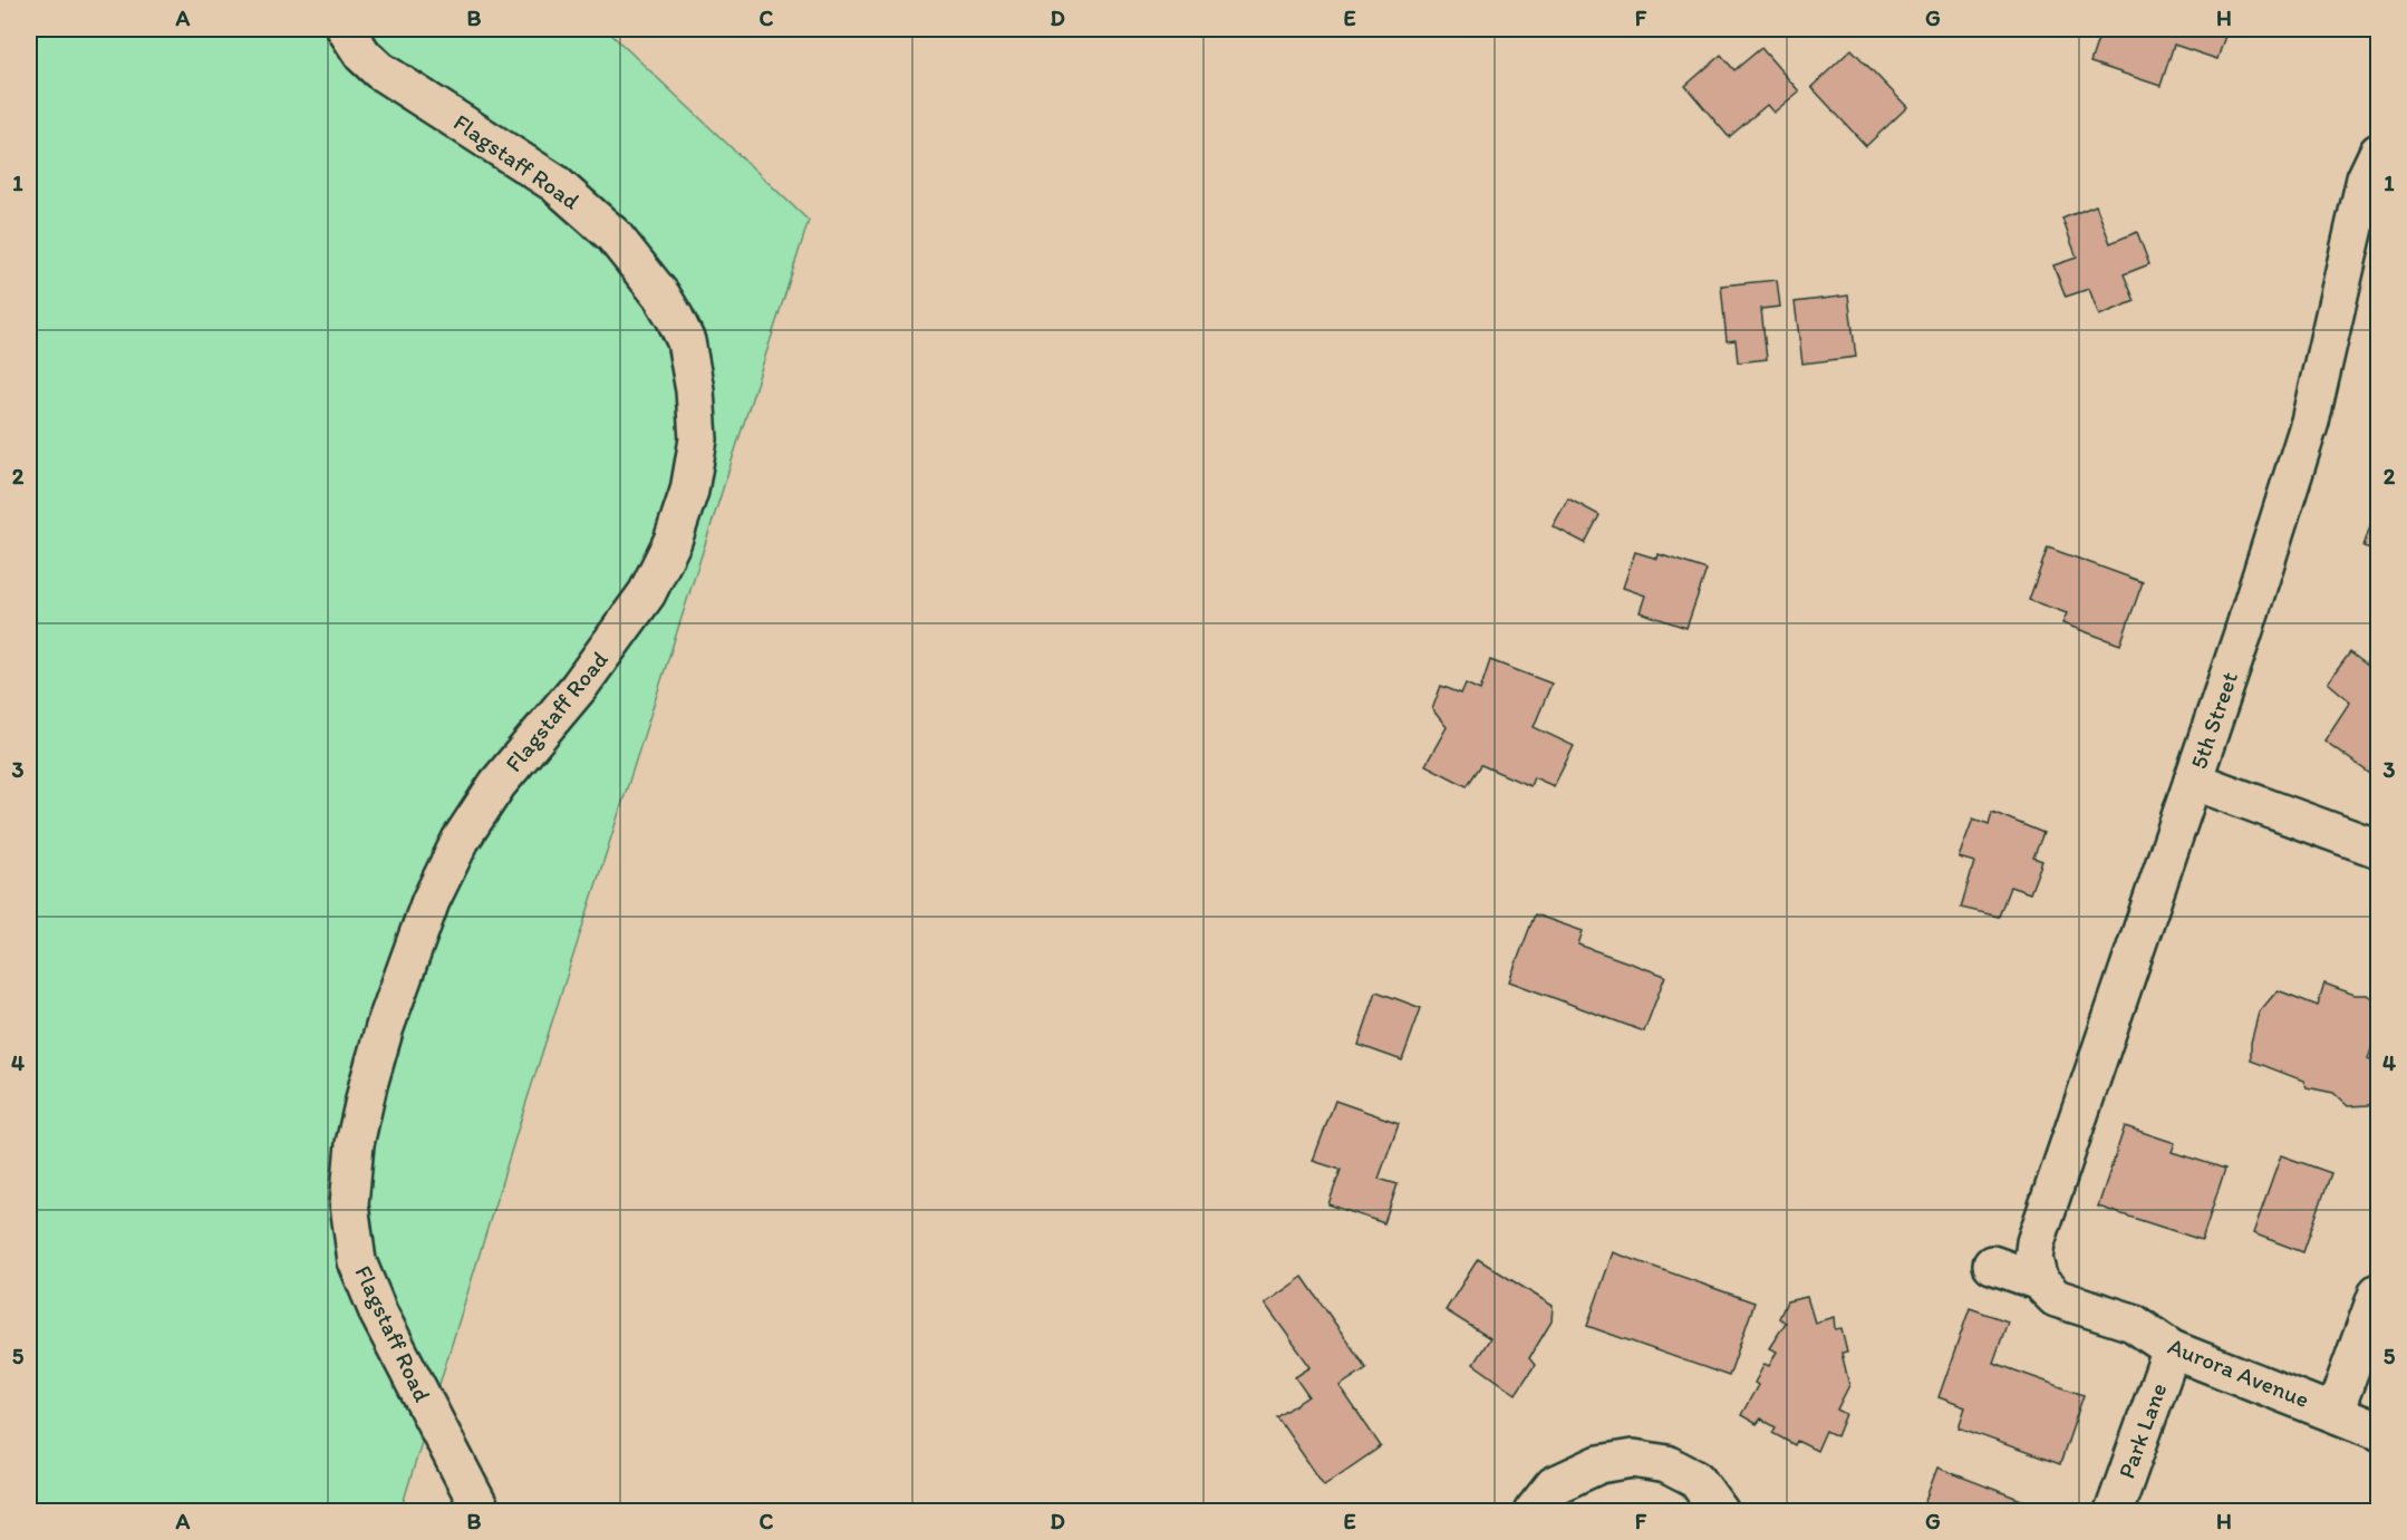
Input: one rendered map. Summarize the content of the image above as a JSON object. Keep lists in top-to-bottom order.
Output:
{
  "streets": {
    "street": [
      "Flagstaff Road",
      "5th Street",
      "Aurora Avenue",
      "Park Lane"
    ]
  },
  "crossings": [
    ["5th Street", "Aurora Avenue"],
    ["Aurora Avenue", "Park Lane"]
  ],
  "grid": {
    "columns": [
      "A",
      "B",
      "C",
      "D",
      "E",
      "F",
      "G",
      "H"
    ],
    "rows": [
      "1",
      "2",
      "3",
      "4",
      "5"
    ]
  }
}
